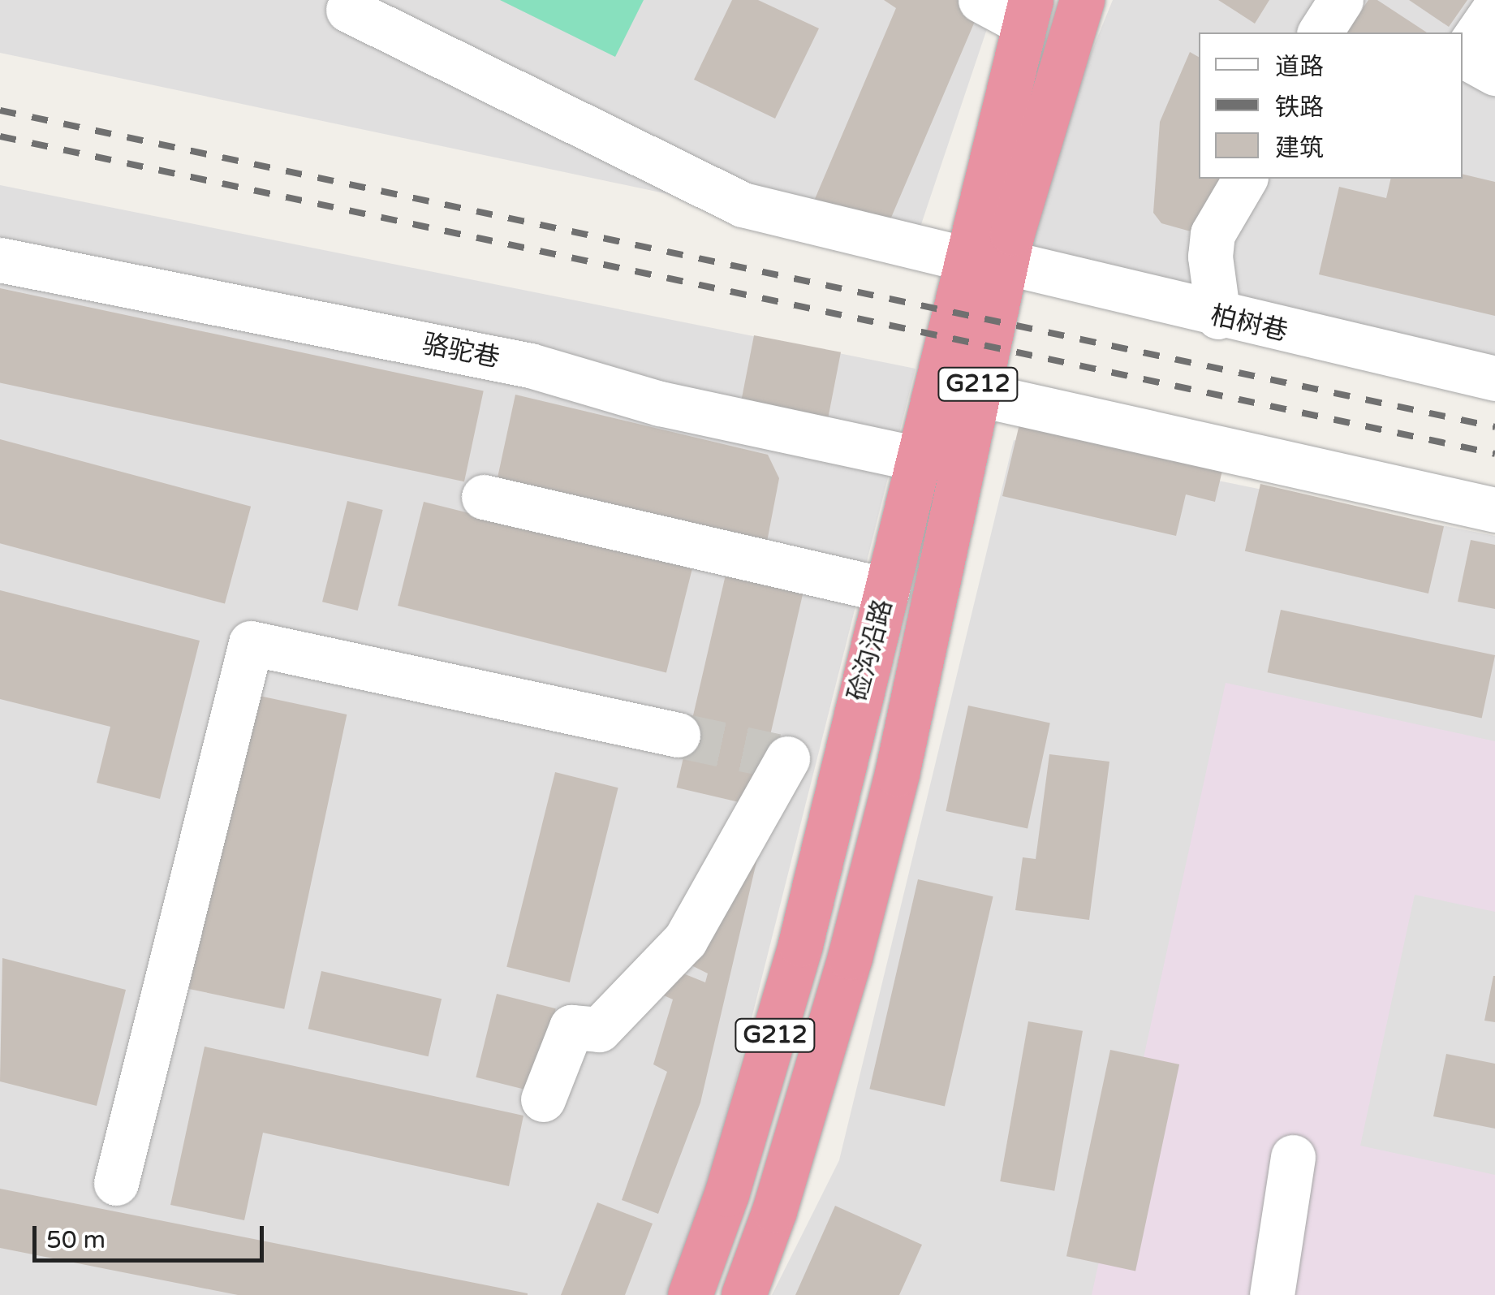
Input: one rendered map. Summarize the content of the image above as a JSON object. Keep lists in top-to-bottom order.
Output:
{
  "streets": {
    "highway": ["G212", "硷沟沿路"],
    "street": ["柏树巷", "骆驼巷"]
  },
  "crossings": [
    ["柏树巷", "硷沟沿路"],
    ["骆驼巷", "硷沟沿路"]
  ],
  "legend": ["道路", "铁路", "建筑"],
  "scale_bar": "50 m"
}
